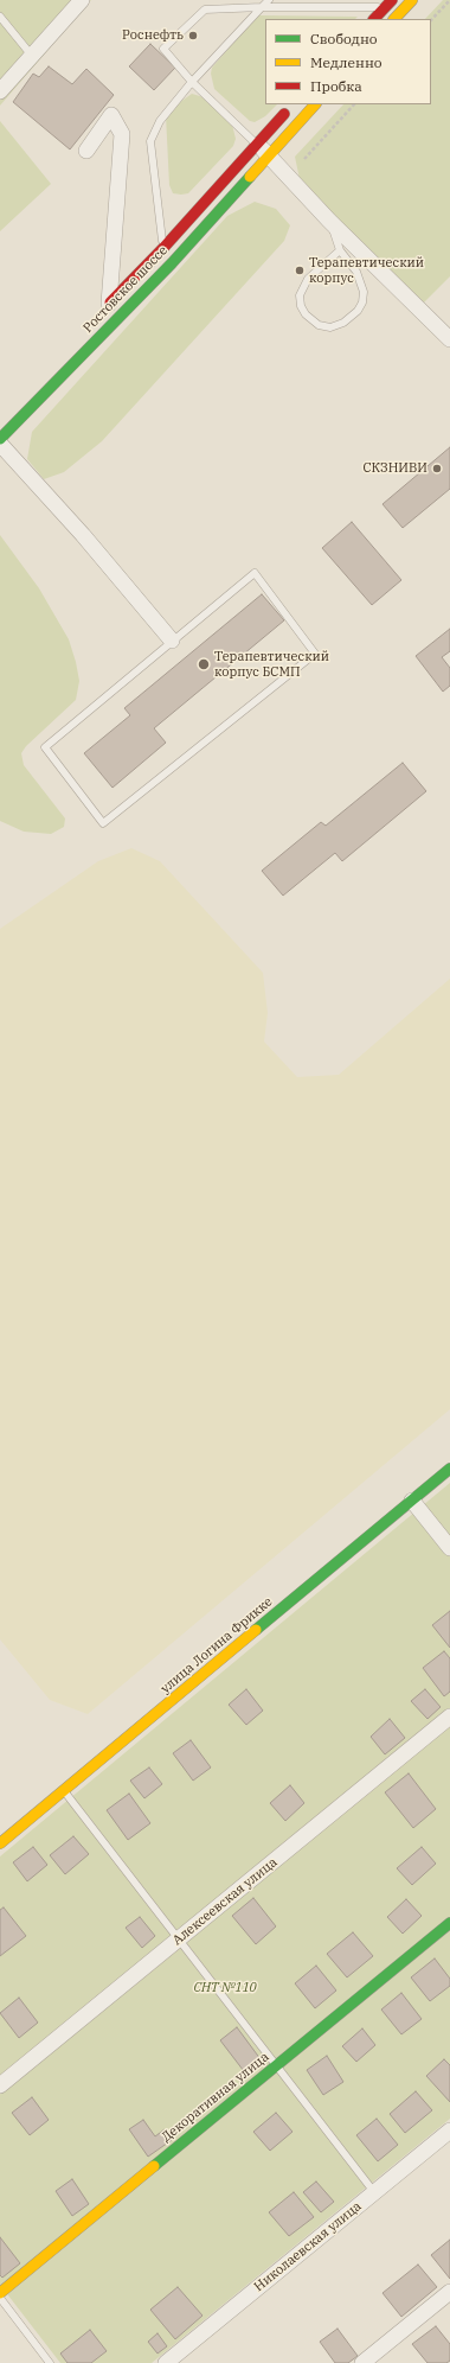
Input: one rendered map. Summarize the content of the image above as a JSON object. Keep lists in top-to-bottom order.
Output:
{
  "streets": {
    "street": [
      "Ростовское шоссе",
      "улица Логина Фрикке",
      "Алексеевская улица",
      "Декоративная улица",
      "Николаевская улица"
    ]
  },
  "parks": ["СНТ №110"],
  "places": [
    "Роснефть",
    "Терапевтический корпус",
    "СКЗНИВИ",
    "Терапевтический корпус БСМП"
  ],
  "legend": ["Свободно", "Медленно", "Пробка"]
}
